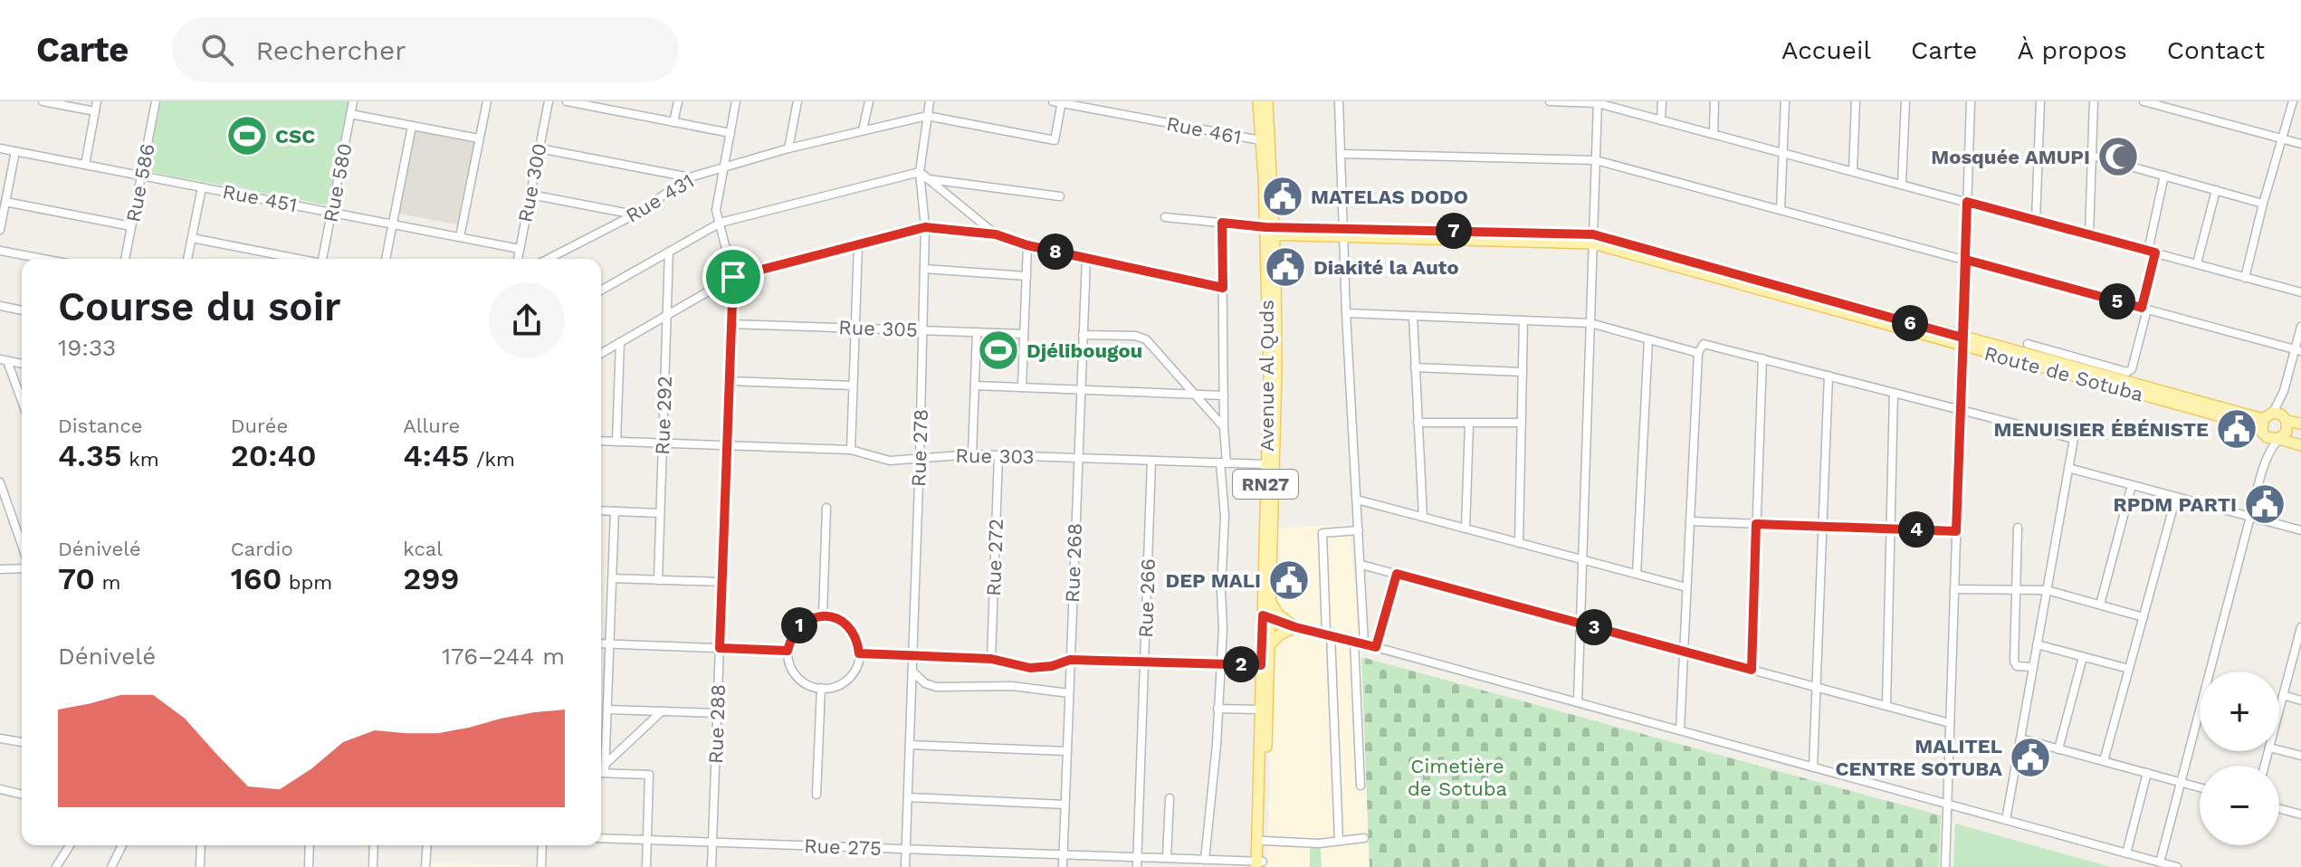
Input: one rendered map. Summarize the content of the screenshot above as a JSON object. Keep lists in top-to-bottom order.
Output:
{
  "streets": {
    "main road": ["Route de Sotuba", "Avenue Al Quds", "RN27"],
    "street": [
      "Rue 461",
      "Rue 586",
      "Rue 580",
      "Rue 300",
      "Rue 451",
      "Rue 431",
      "Rue 305",
      "Rue 292",
      "Rue 278",
      "Rue 303",
      "Rue 272",
      "Rue 268",
      "Rue 266",
      "Rue 288",
      "Rue 275"
    ]
  },
  "crossings": [
    ["Rue 461", "Avenue Al Quds"],
    ["Rue 586", "Rue 451"],
    ["Rue 580", "Rue 451"],
    ["Rue 300", "Rue 451"],
    ["Rue 431", "Rue 278"],
    ["Rue 431", "Rue 288"],
    ["Rue 305", "Rue 278"],
    ["Rue 305", "Rue 288"],
    ["Route de Sotuba", "Avenue Al Quds"],
    ["Avenue Al Quds", "Rue 303"],
    ["Avenue Al Quds", "Rue 275"],
    ["Rue 292", "Rue 303"],
    ["Rue 278", "Rue 303"],
    ["Rue 278", "Rue 275"],
    ["Rue 303", "Rue 272"],
    ["Rue 303", "Rue 268"],
    ["Rue 303", "Rue 266"],
    ["Rue 303", "Rue 288"],
    ["Rue 268", "Rue 275"],
    ["Rue 266", "Rue 275"],
    ["Rue 288", "Rue 275"]
  ],
  "parks": ["Cimetière de Sotuba"],
  "places": {
    "sports": ["CSC", "Djélibougou"],
    "mosque": ["Mosquée AMUPI"],
    "public building": [
      "MATELAS DODO",
      "Diakité la Auto",
      "MENUISIER ÉBÉNISTE",
      "RPDM PARTI",
      "DEP MALI",
      "MALITEL CENTRE SOTUBA"
    ]
  },
  "page": {
    "header": "Carte",
    "search": "Rechercher",
    "nav": [
      "Accueil",
      "Carte",
      "À propos",
      "Contact"
    ],
    "pins": [
      "7",
      "8",
      "5",
      "6",
      "4",
      "1",
      "3",
      "2"
    ],
    "heading": ["Course du soir", "19:33"],
    "stats": [
      ["Distance", "4.35 km"],
      ["Durée", "20:40"],
      ["Allure", "4:45 /km"],
      ["Dénivelé", "70 m"],
      ["Cardio", "160 bpm"],
      ["kcal", "299"]
    ],
    "chart": ["Dénivelé", "176–244 m"],
    "map_buttons": ["+", "−"]
  }
}
